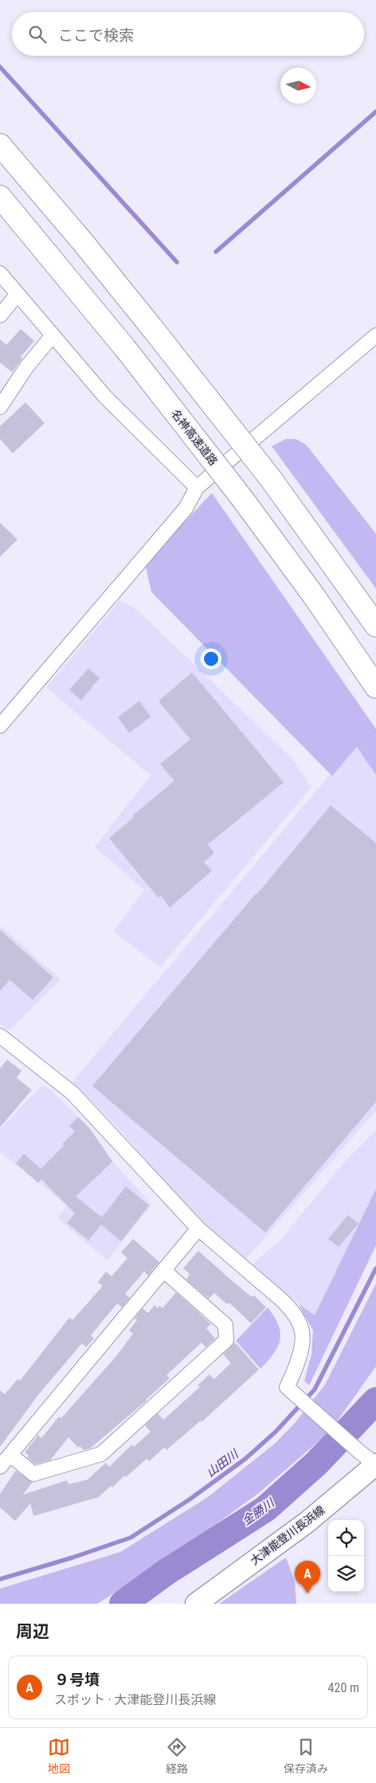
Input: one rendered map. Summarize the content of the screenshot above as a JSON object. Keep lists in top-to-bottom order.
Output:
{
  "streets": {
    "highway": ["名神高速道路"],
    "main road": ["大津能登川長浜線"]
  },
  "water": ["山田川", "金勝川"],
  "north": "right",
  "page": {
    "search": "ここで検索",
    "pins": "A",
    "heading": "周辺",
    "list": [
      {
        "mark": "A",
        "name": "９号墳",
        "note": "スポット · 大津能登川長浜線",
        "value": "420 m"
      }
    ],
    "nav": ["地図", "経路", "保存済み"]
  }
}
